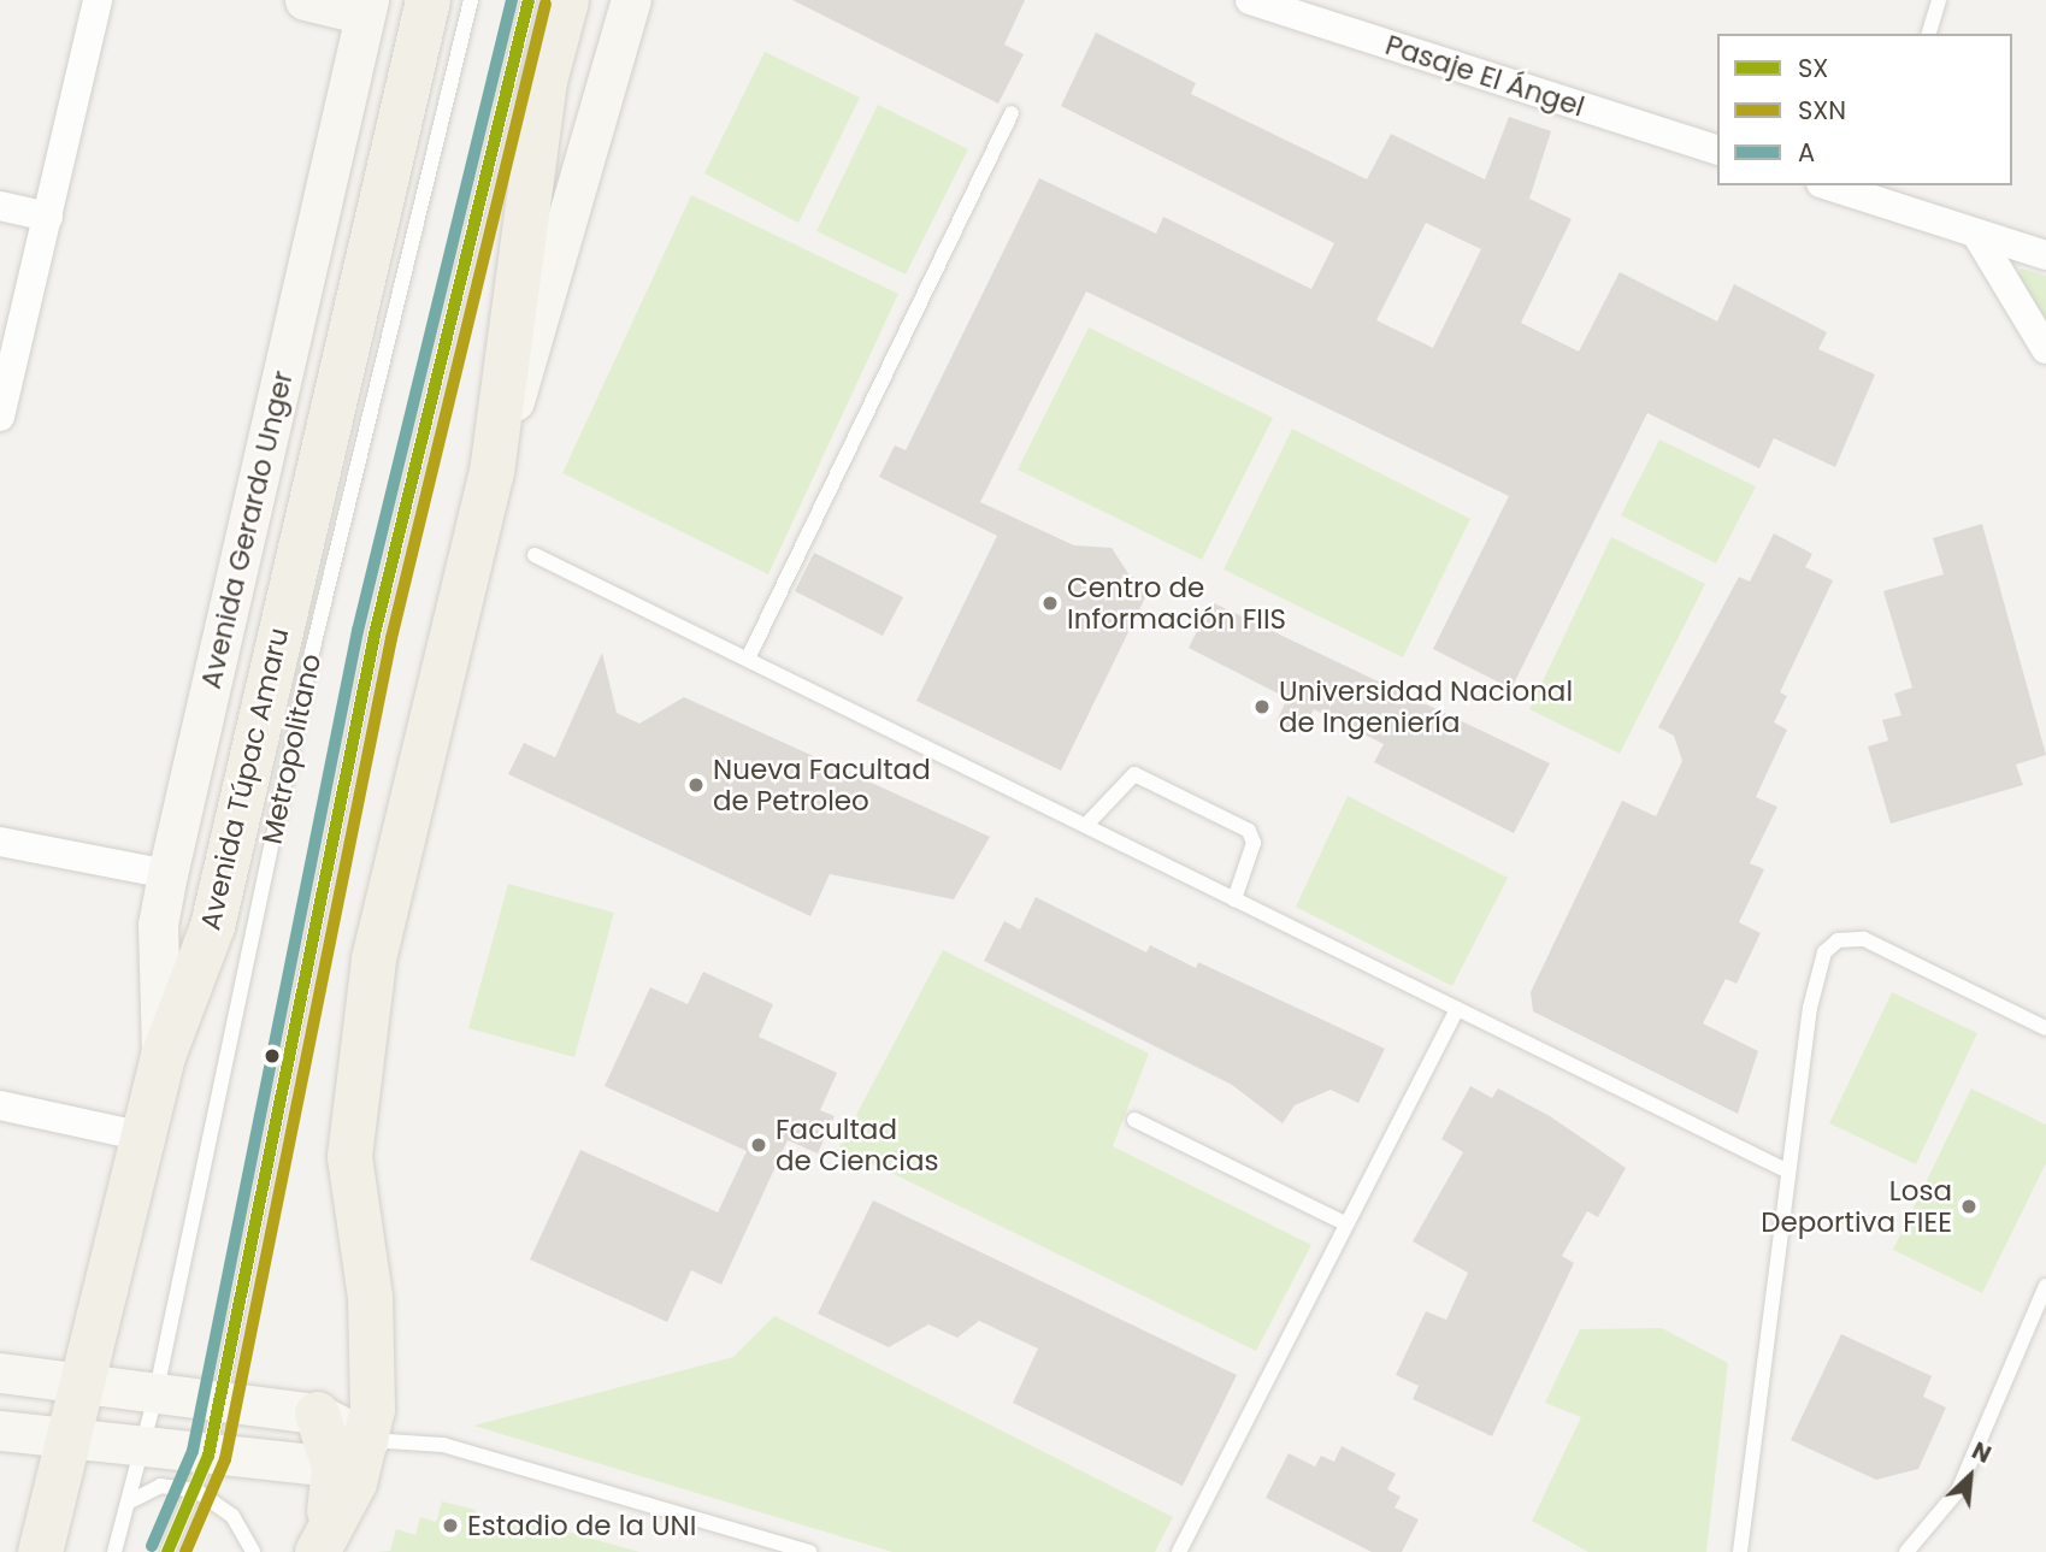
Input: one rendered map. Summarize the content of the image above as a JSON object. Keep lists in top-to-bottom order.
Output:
{
  "streets": {
    "main road": ["Avenida Túpac Amaru"],
    "street": ["Pasaje El Ángel", "Avenida Gerardo Unger"],
    "lane": ["Metropolitano"]
  },
  "crossings": [
    ["Avenida Gerardo Unger", "Avenida Túpac Amaru"]
  ],
  "places": [
    "Centro de Información FIIS",
    "Universidad Nacional de Ingeniería",
    "Nueva Facultad de Petroleo",
    "Facultad de Ciencias",
    "Losa Deportiva FIEE",
    "Estadio de la UNI"
  ],
  "lines": ["transit line SX", "transit line A", "transit line SXN"],
  "legend": ["SX", "SXN", "A"],
  "north": "top right"
}
